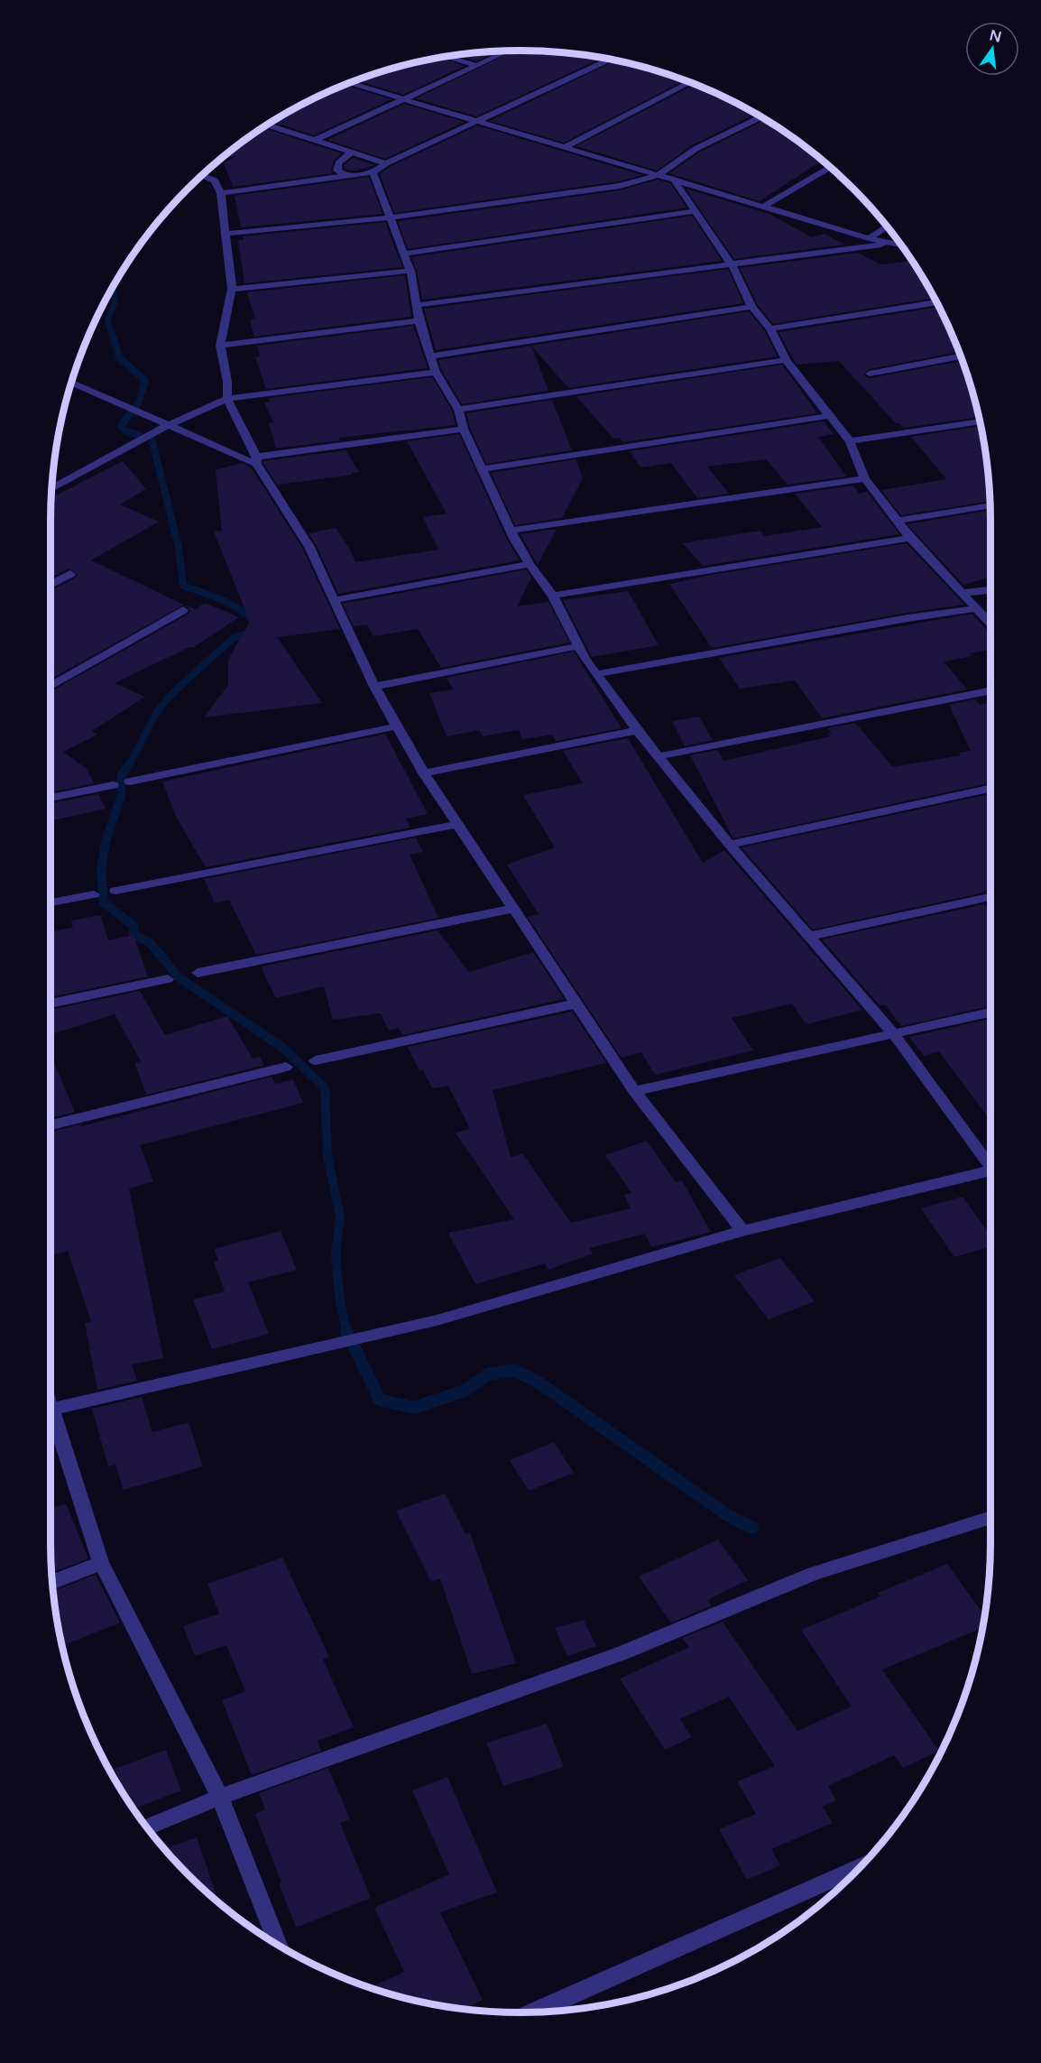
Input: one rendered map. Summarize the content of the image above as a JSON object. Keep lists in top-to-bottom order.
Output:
{
  "north": "top"
}
